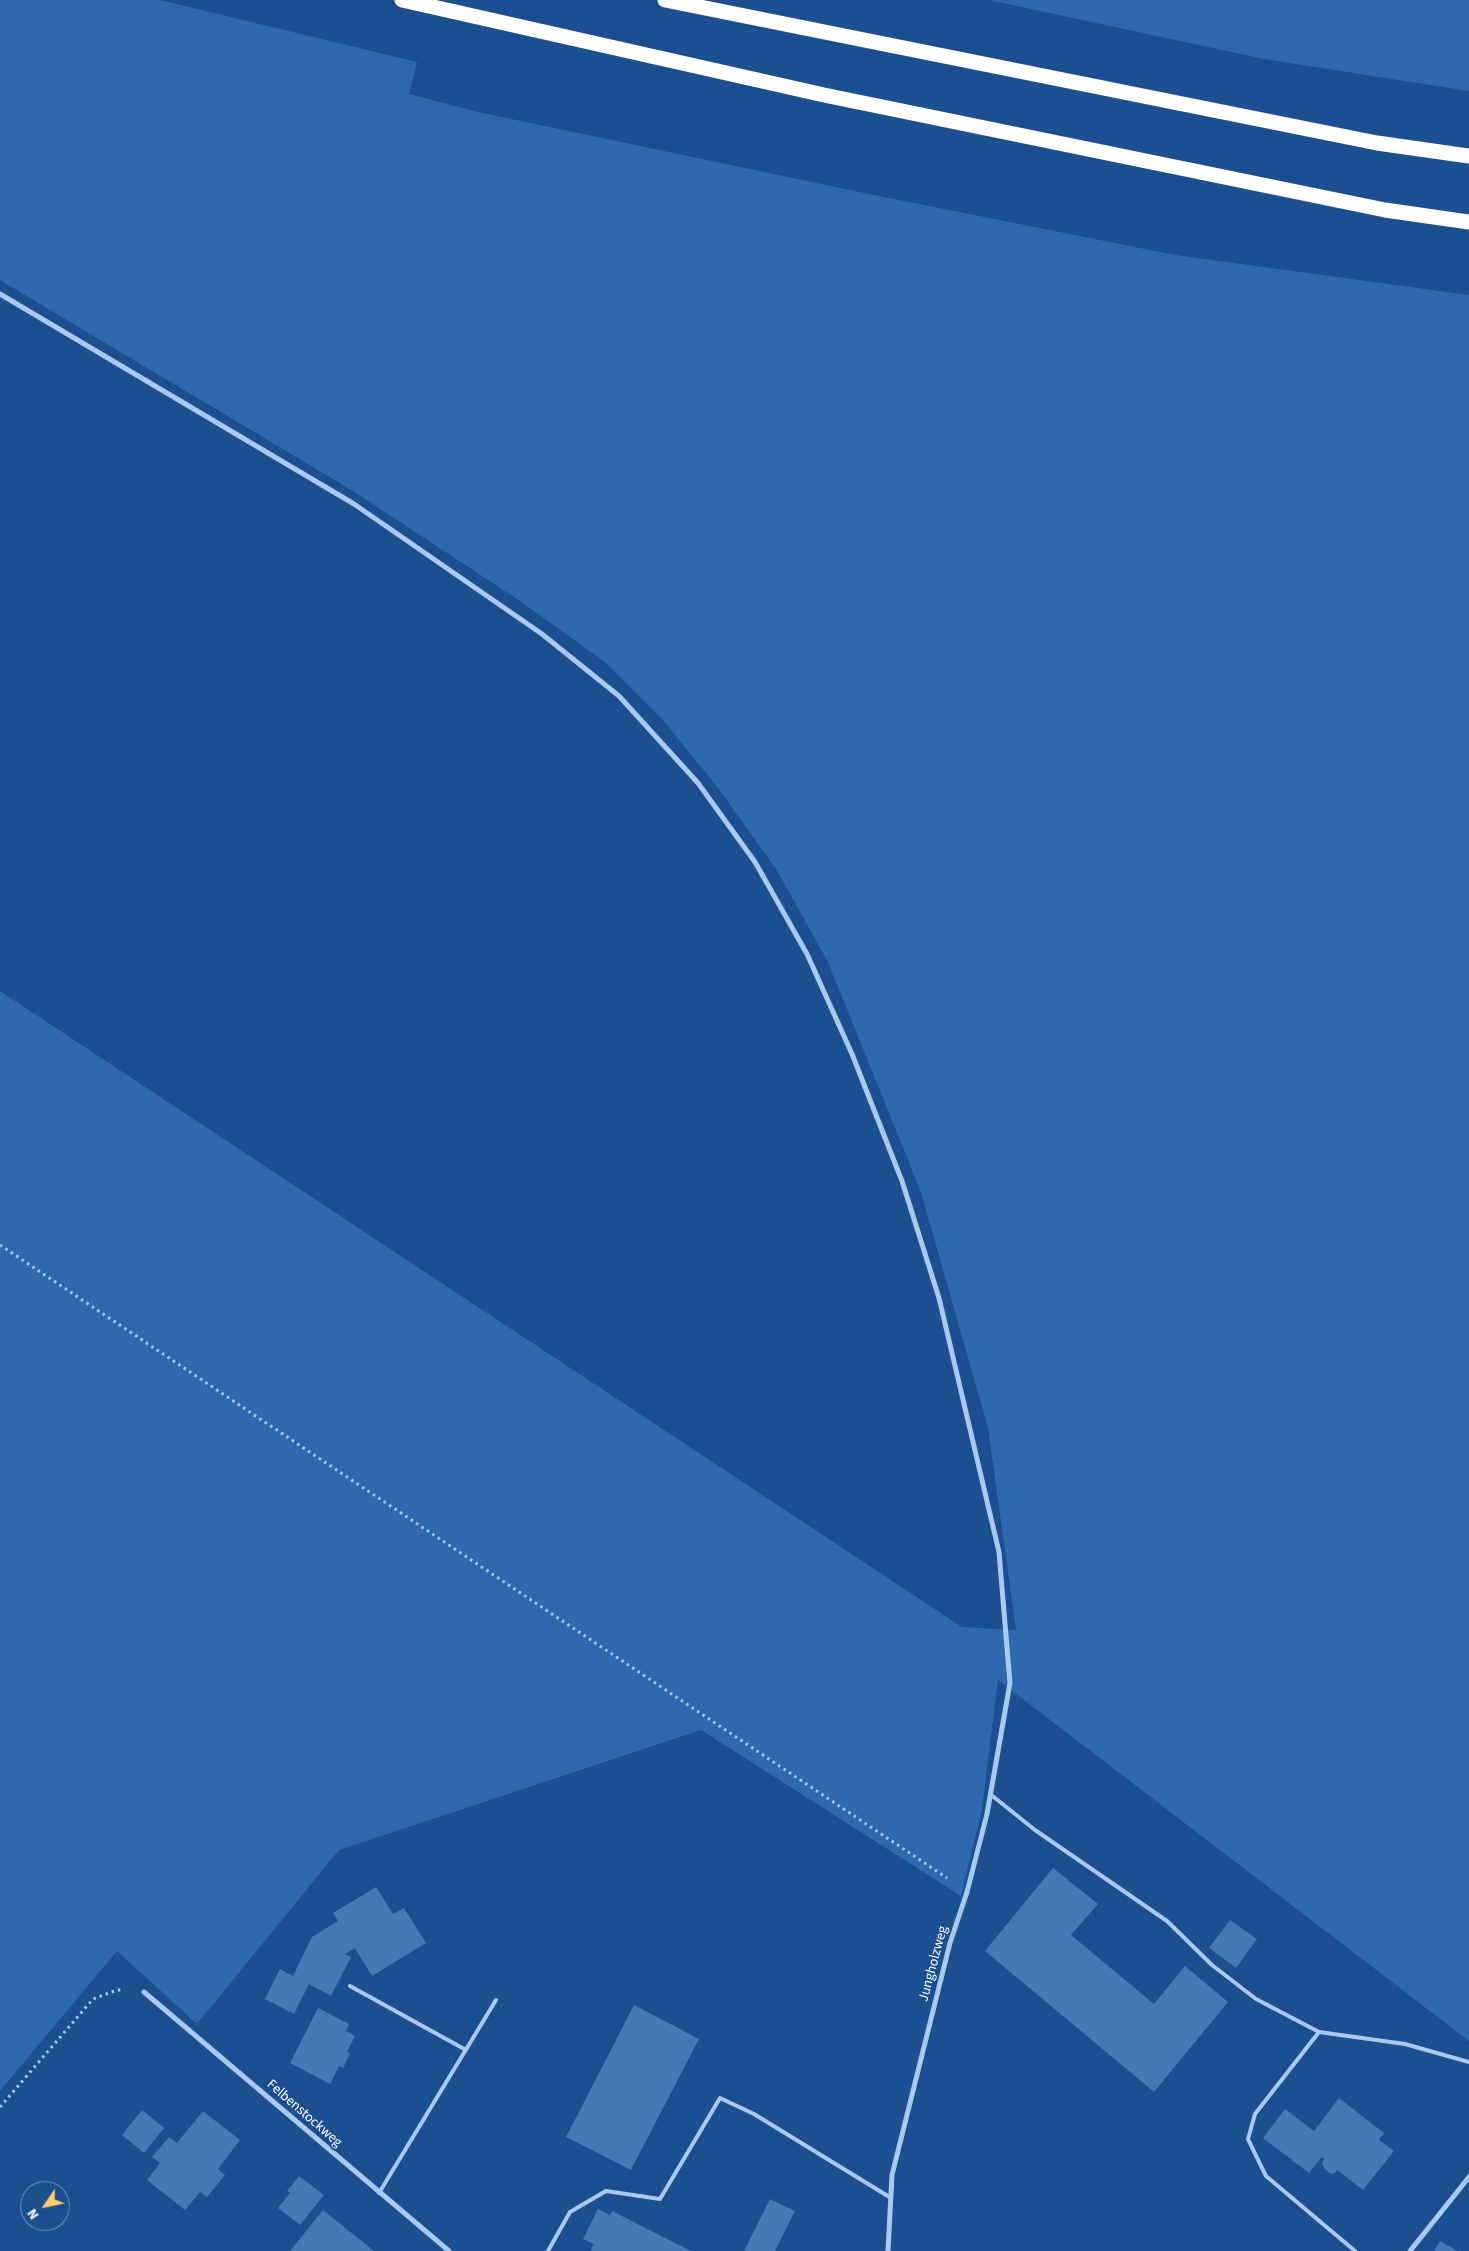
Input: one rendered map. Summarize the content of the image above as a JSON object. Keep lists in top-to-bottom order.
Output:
{
  "streets": {
    "street": ["Jungholzweg", "Felbenstockweg"]
  },
  "north": "bottom left"
}
